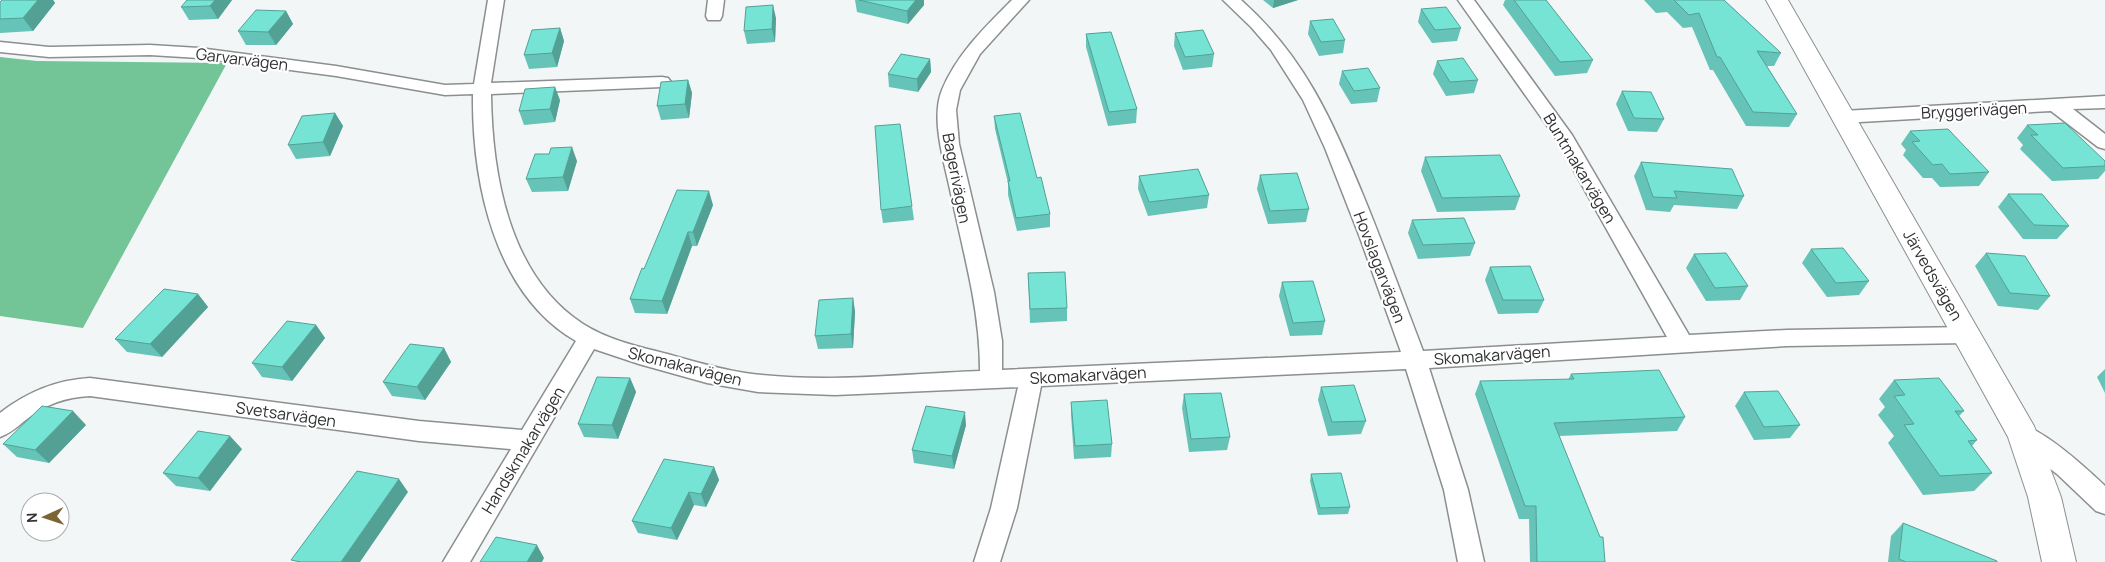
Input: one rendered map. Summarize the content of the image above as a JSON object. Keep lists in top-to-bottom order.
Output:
{
  "streets": {
    "street": [
      "Garvarvägen",
      "Bryggerivägen",
      "Buntmakarvägen",
      "Bagerivägen",
      "Hovslagarvägen",
      "Järvedsvägen",
      "Skomakarvägen",
      "Svetsarvägen",
      "Handskmakarvägen"
    ]
  },
  "crossings": [
    ["Garvarvägen", "Skomakarvägen"],
    ["Bryggerivägen", "Järvedsvägen"],
    ["Buntmakarvägen", "Skomakarvägen"],
    ["Bagerivägen", "Skomakarvägen"],
    ["Hovslagarvägen", "Skomakarvägen"],
    ["Järvedsvägen", "Skomakarvägen"],
    ["Skomakarvägen", "Handskmakarvägen"],
    ["Svetsarvägen", "Handskmakarvägen"]
  ],
  "north": "left"
}
